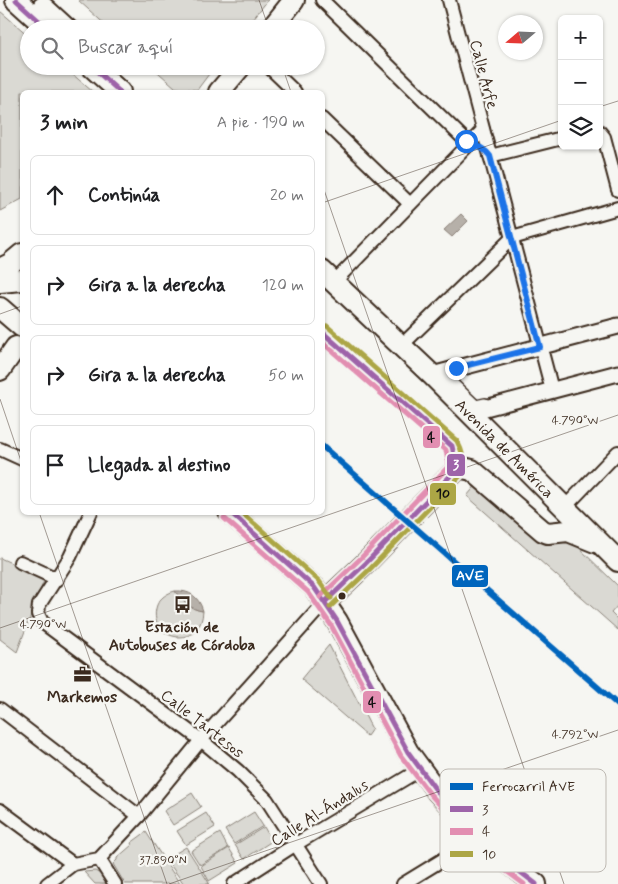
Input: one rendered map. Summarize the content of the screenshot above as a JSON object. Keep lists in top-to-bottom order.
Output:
{
  "streets": {
    "main road": ["Avenida de América"],
    "street": ["Calle Arfe", "Calle Tartesos", "Calle Al-Ándalus"]
  },
  "crossings": [
    ["Calle Tartesos", "Calle Al-Ándalus"]
  ],
  "places": {
    "bus stop": ["Estación de Autobuses de Córdoba"],
    "office": ["Markemos"]
  },
  "lines": [
    "transit line 3",
    "transit line 10",
    "transit line 4",
    "rail line AVE"
  ],
  "legend": [
    "Ferrocarril AVE",
    "3",
    "4",
    "10"
  ],
  "north": "left",
  "page": {
    "map_buttons": ["+", "−"],
    "search": "Buscar aquí",
    "heading": ["3 min", "A pie · 190 m"],
    "list": [
      ["Continúa", "20 m"],
      ["Gira a la derecha", "120 m"],
      ["Gira a la derecha", "50 m"],
      "Llegada al destino"
    ]
  },
  "coordinates": ["4.790°W", "4.792°W", "37.890°N"]
}
